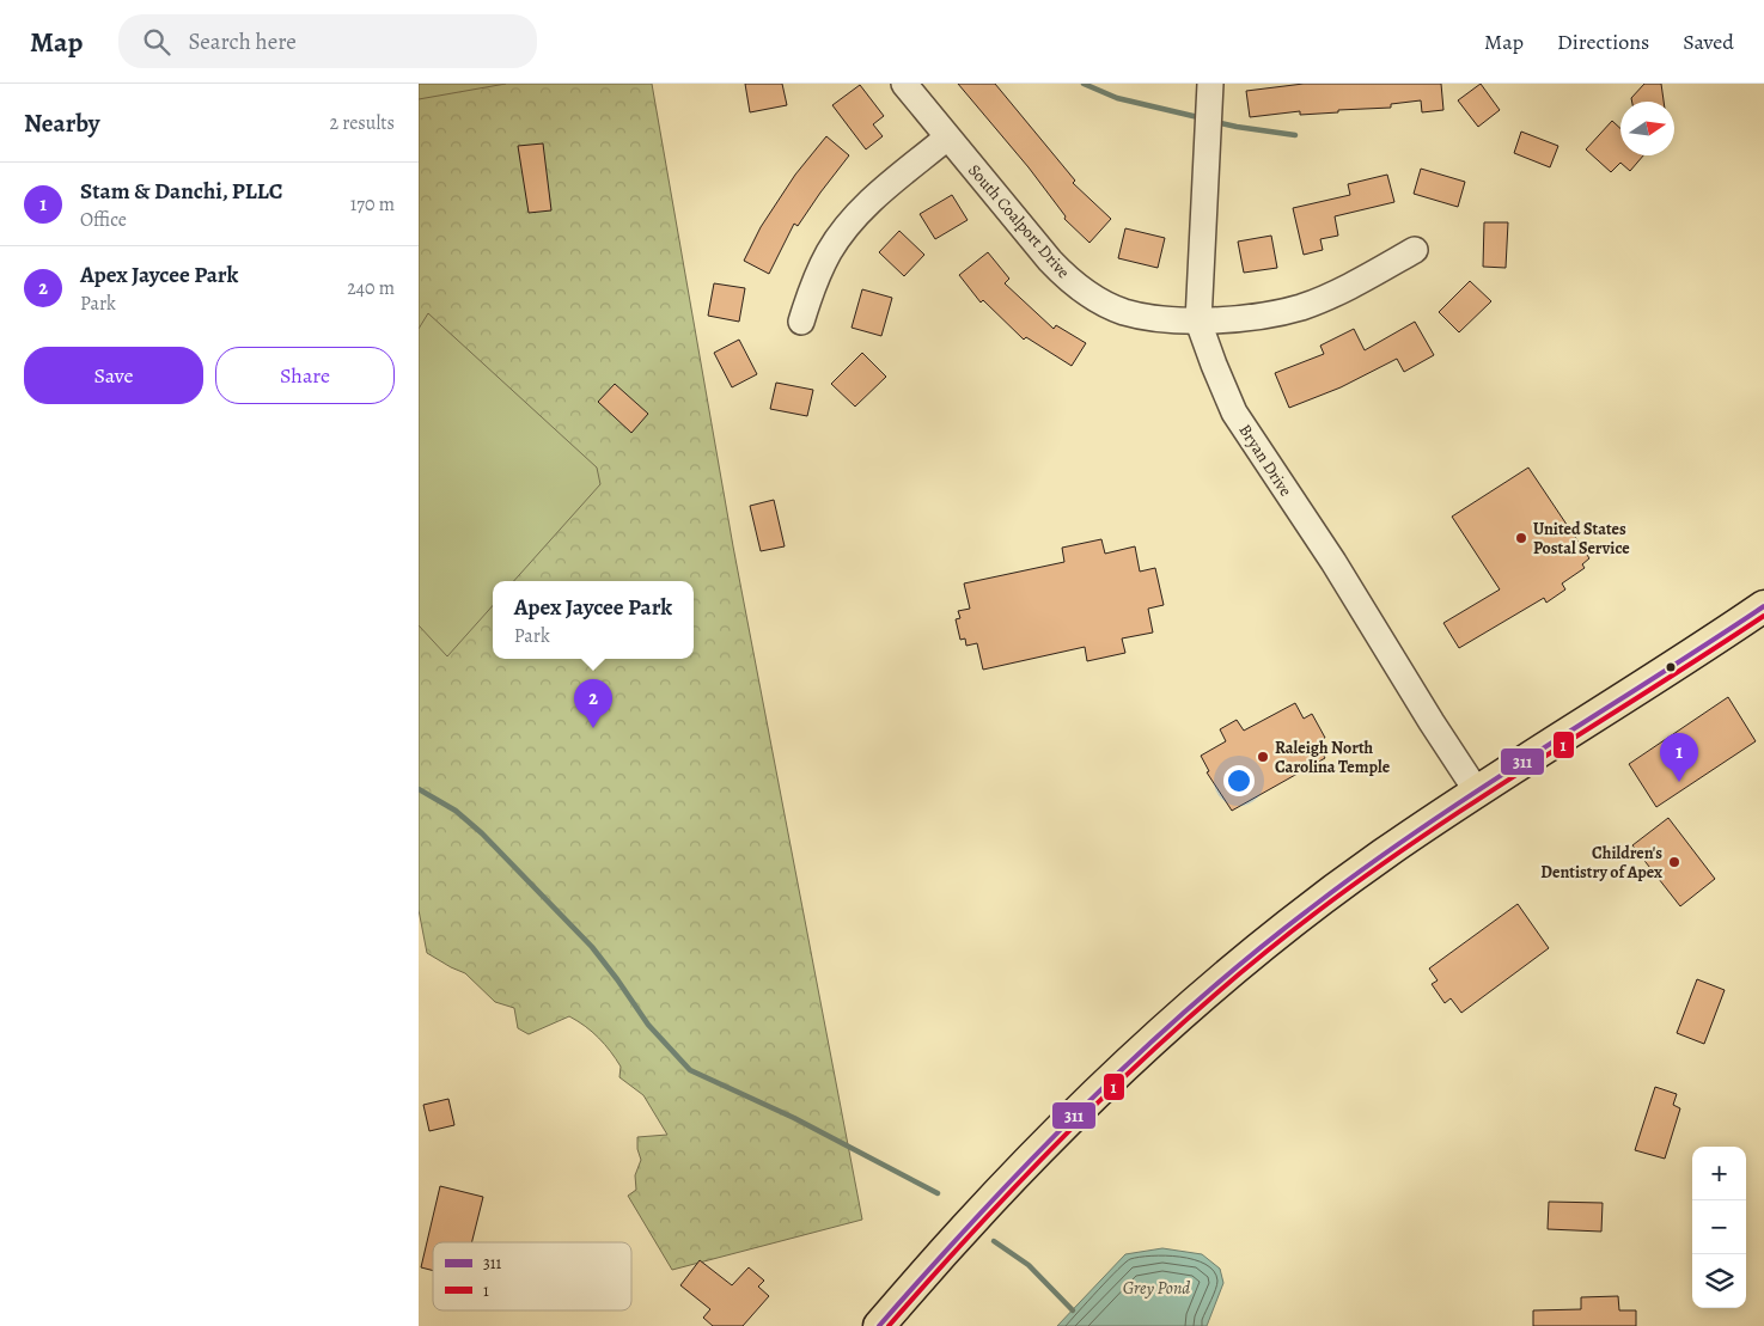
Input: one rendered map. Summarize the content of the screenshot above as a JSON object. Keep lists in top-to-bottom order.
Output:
{
  "streets": {
    "street": ["South Coalport Drive", "Bryan Drive"]
  },
  "crossings": [
    ["South Coalport Drive", "Bryan Drive"]
  ],
  "water": ["Grey Pond"],
  "places": ["United States Postal Service", "Raleigh North Carolina Temple", "Children's Dentistry of Apex"],
  "lines": ["transit line 311", "transit line 1"],
  "legend": ["311", "1"],
  "north": "right",
  "page": {
    "header": "Map",
    "search": "Search here",
    "nav": ["Map", "Directions", "Saved"],
    "heading": ["Nearby", "2 results"],
    "list": [
      {
        "mark": "1",
        "name": "Stam & Danchi, PLLC",
        "note": "Office",
        "value": "170 m"
      },
      {
        "mark": "2",
        "name": "Apex Jaycee Park",
        "note": "Park",
        "value": "240 m"
      }
    ],
    "buttons": ["Save", "Share"],
    "popup": ["Apex Jaycee Park", "Park"],
    "pins": ["2", "1"],
    "map_buttons": ["+", "−"]
  }
}
